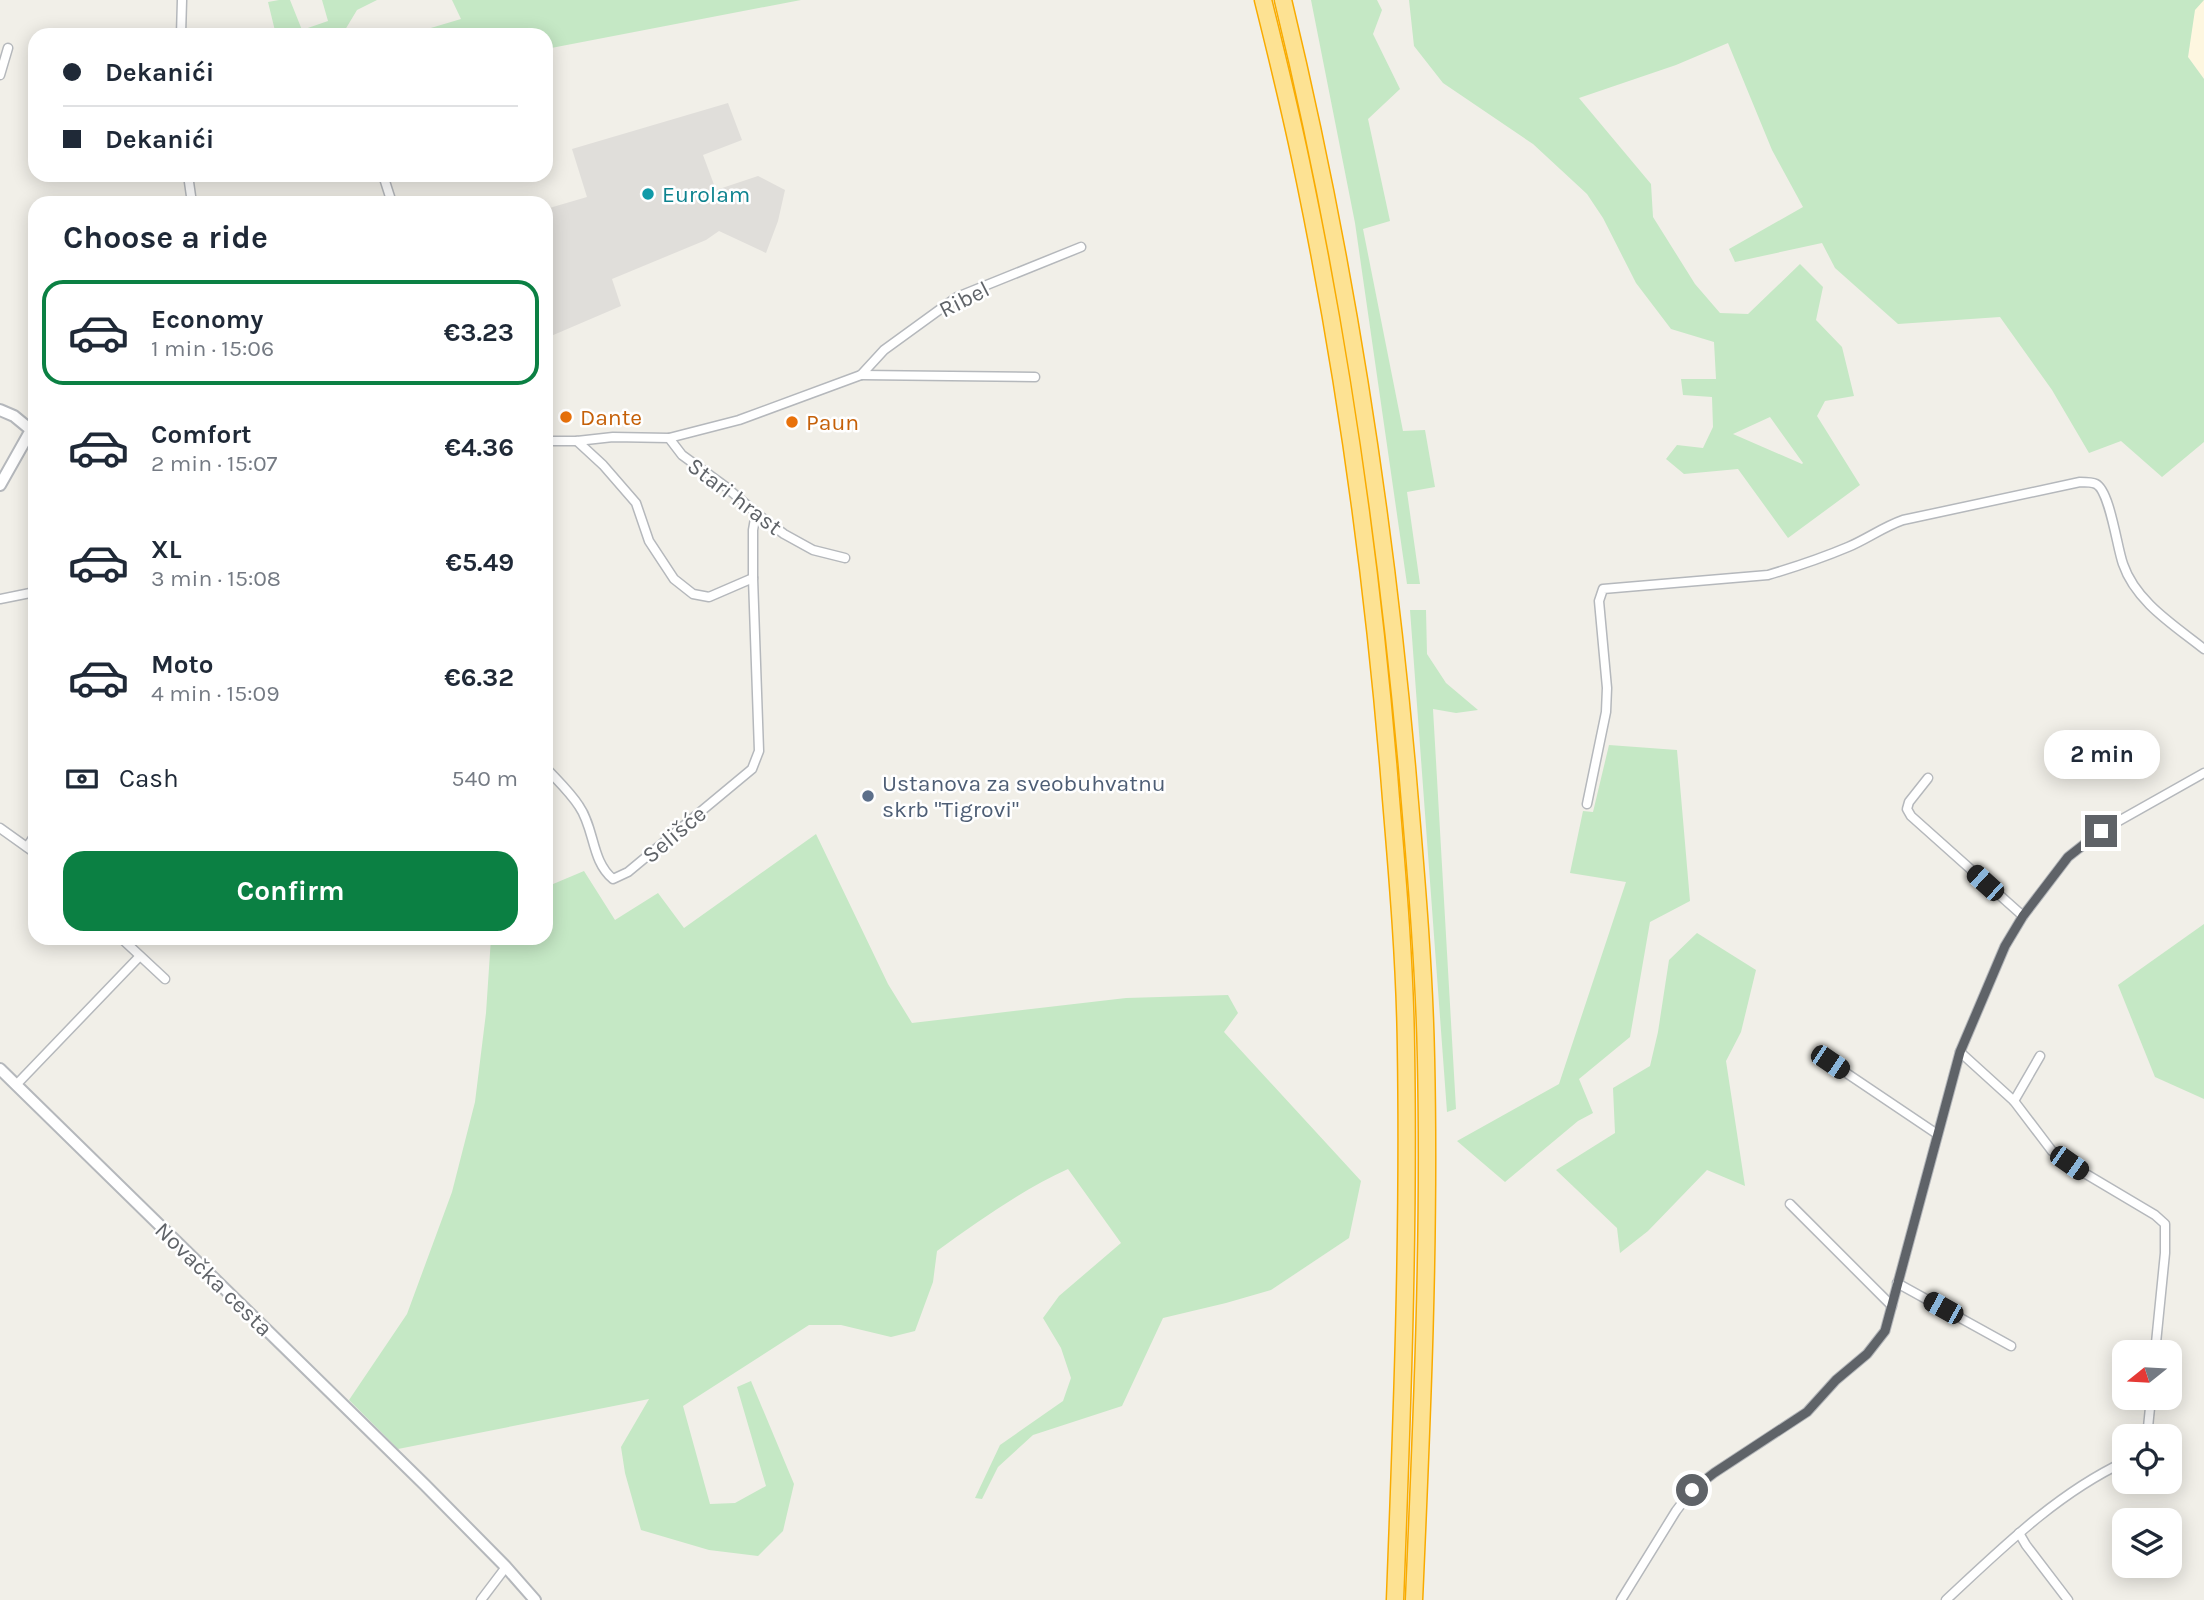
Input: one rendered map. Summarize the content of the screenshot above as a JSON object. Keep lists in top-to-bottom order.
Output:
{
  "streets": {
    "street": [
      "Ribel",
      "Stari hrast",
      "Selišće",
      "Novačka cesta"
    ]
  },
  "crossings": [
    ["Ribel", "Stari hrast"]
  ],
  "places": [
    "Eurolam",
    "Dante",
    "Paun",
    "Ustanova za sveobuhvatnu skrb \"Tigrovi\""
  ],
  "north": "left",
  "page": {
    "banner": ["Dekanići", "Dekanići"],
    "heading": "Choose a ride",
    "list": [
      {
        "name": "Economy",
        "note": "1 min · 15:06",
        "value": "€3.23"
      },
      {
        "name": "Comfort",
        "note": "2 min · 15:07",
        "value": "€4.36"
      },
      {
        "name": "XL",
        "note": "3 min · 15:08",
        "value": "€5.49"
      },
      {
        "name": "Moto",
        "note": "4 min · 15:09",
        "value": "€6.32"
      }
    ],
    "bubble": "2 min",
    "pay": ["Cash", "540 m"],
    "buttons": "Confirm"
  }
}
